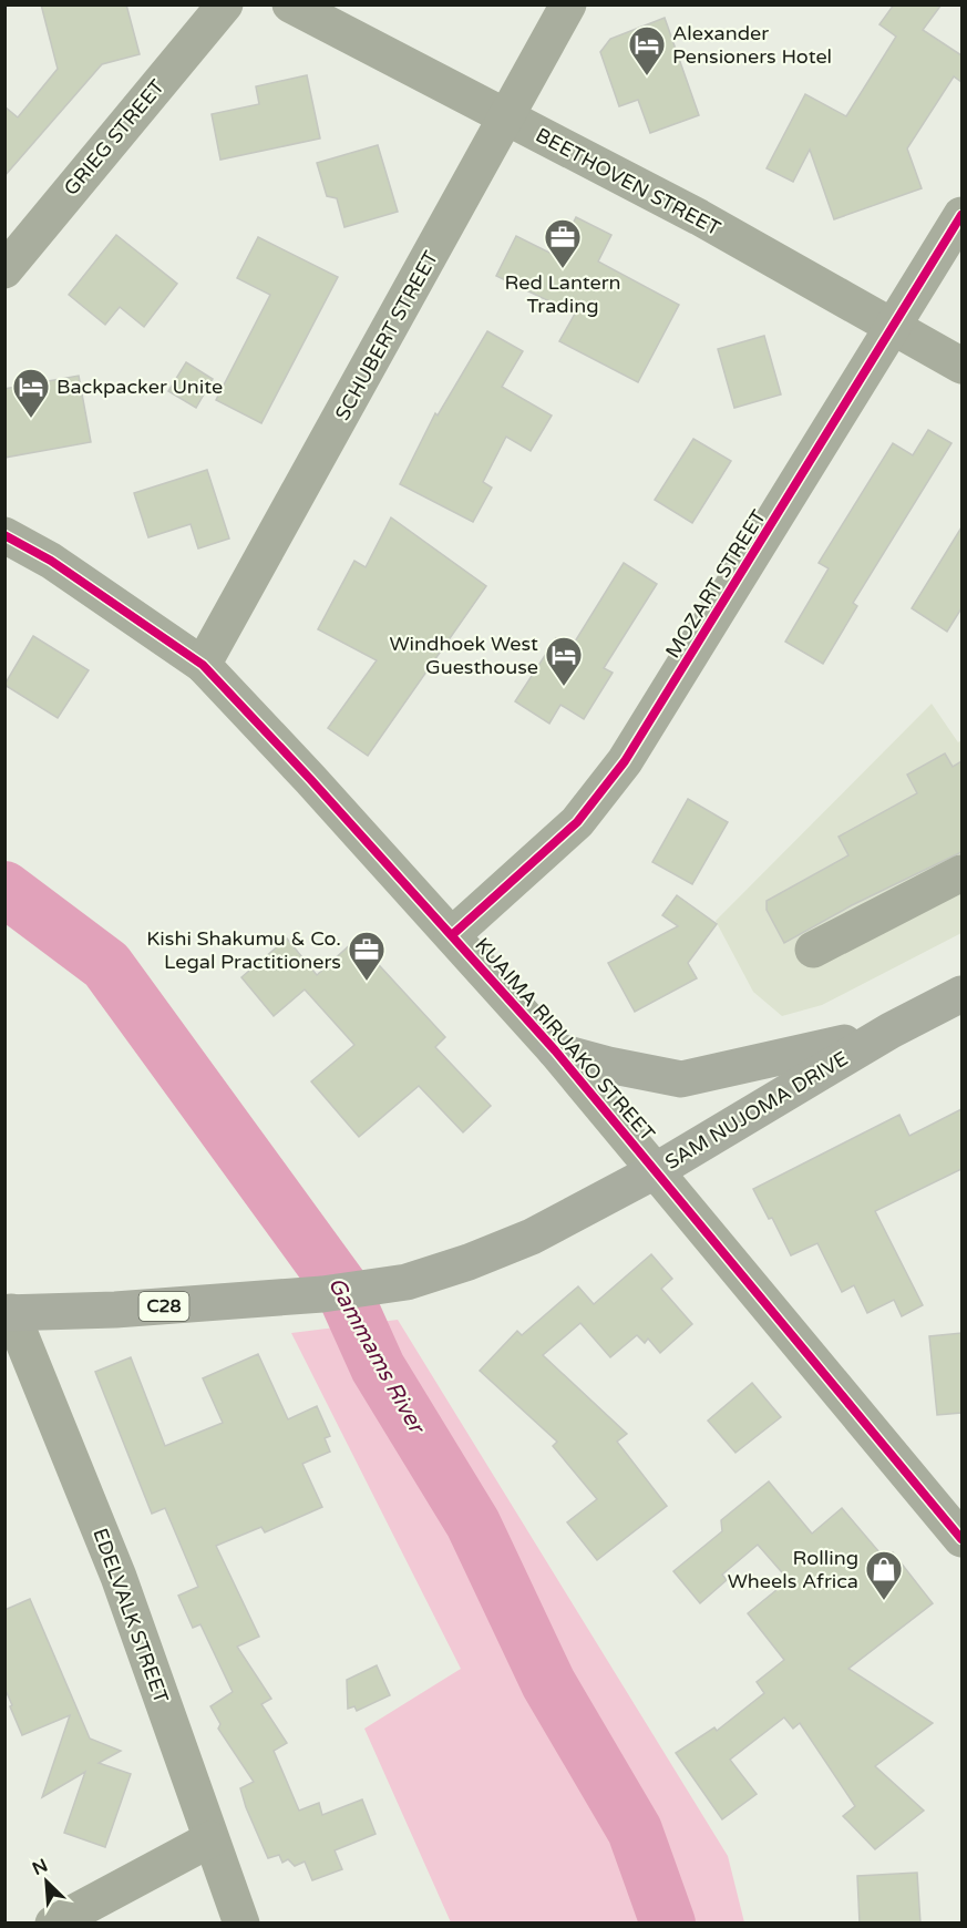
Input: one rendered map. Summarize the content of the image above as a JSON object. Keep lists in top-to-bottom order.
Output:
{
  "streets": {
    "highway": ["SAM NUJOMA DRIVE", "C28"],
    "street": [
      "GRIEG STREET",
      "BEETHOVEN STREET",
      "SCHUBERT STREET",
      "MOZART STREET",
      "KUAIMA RIRUAKO STREET",
      "EDELVALK STREET"
    ]
  },
  "crossings": [
    ["BEETHOVEN STREET", "SCHUBERT STREET"],
    ["BEETHOVEN STREET", "MOZART STREET"],
    ["SCHUBERT STREET", "KUAIMA RIRUAKO STREET"],
    ["MOZART STREET", "KUAIMA RIRUAKO STREET"],
    ["KUAIMA RIRUAKO STREET", "SAM NUJOMA DRIVE"],
    ["SAM NUJOMA DRIVE", "EDELVALK STREET"]
  ],
  "water": ["Gammams River"],
  "places": {
    "hotel": ["Alexander Pensioners Hotel", "Backpacker Unite", "Windhoek West Guesthouse"],
    "office": ["Red Lantern Trading", "Kishi Shakumu & Co. Legal Practitioners"],
    "shop": ["Rolling Wheels Africa"]
  },
  "north": "top left"
}
